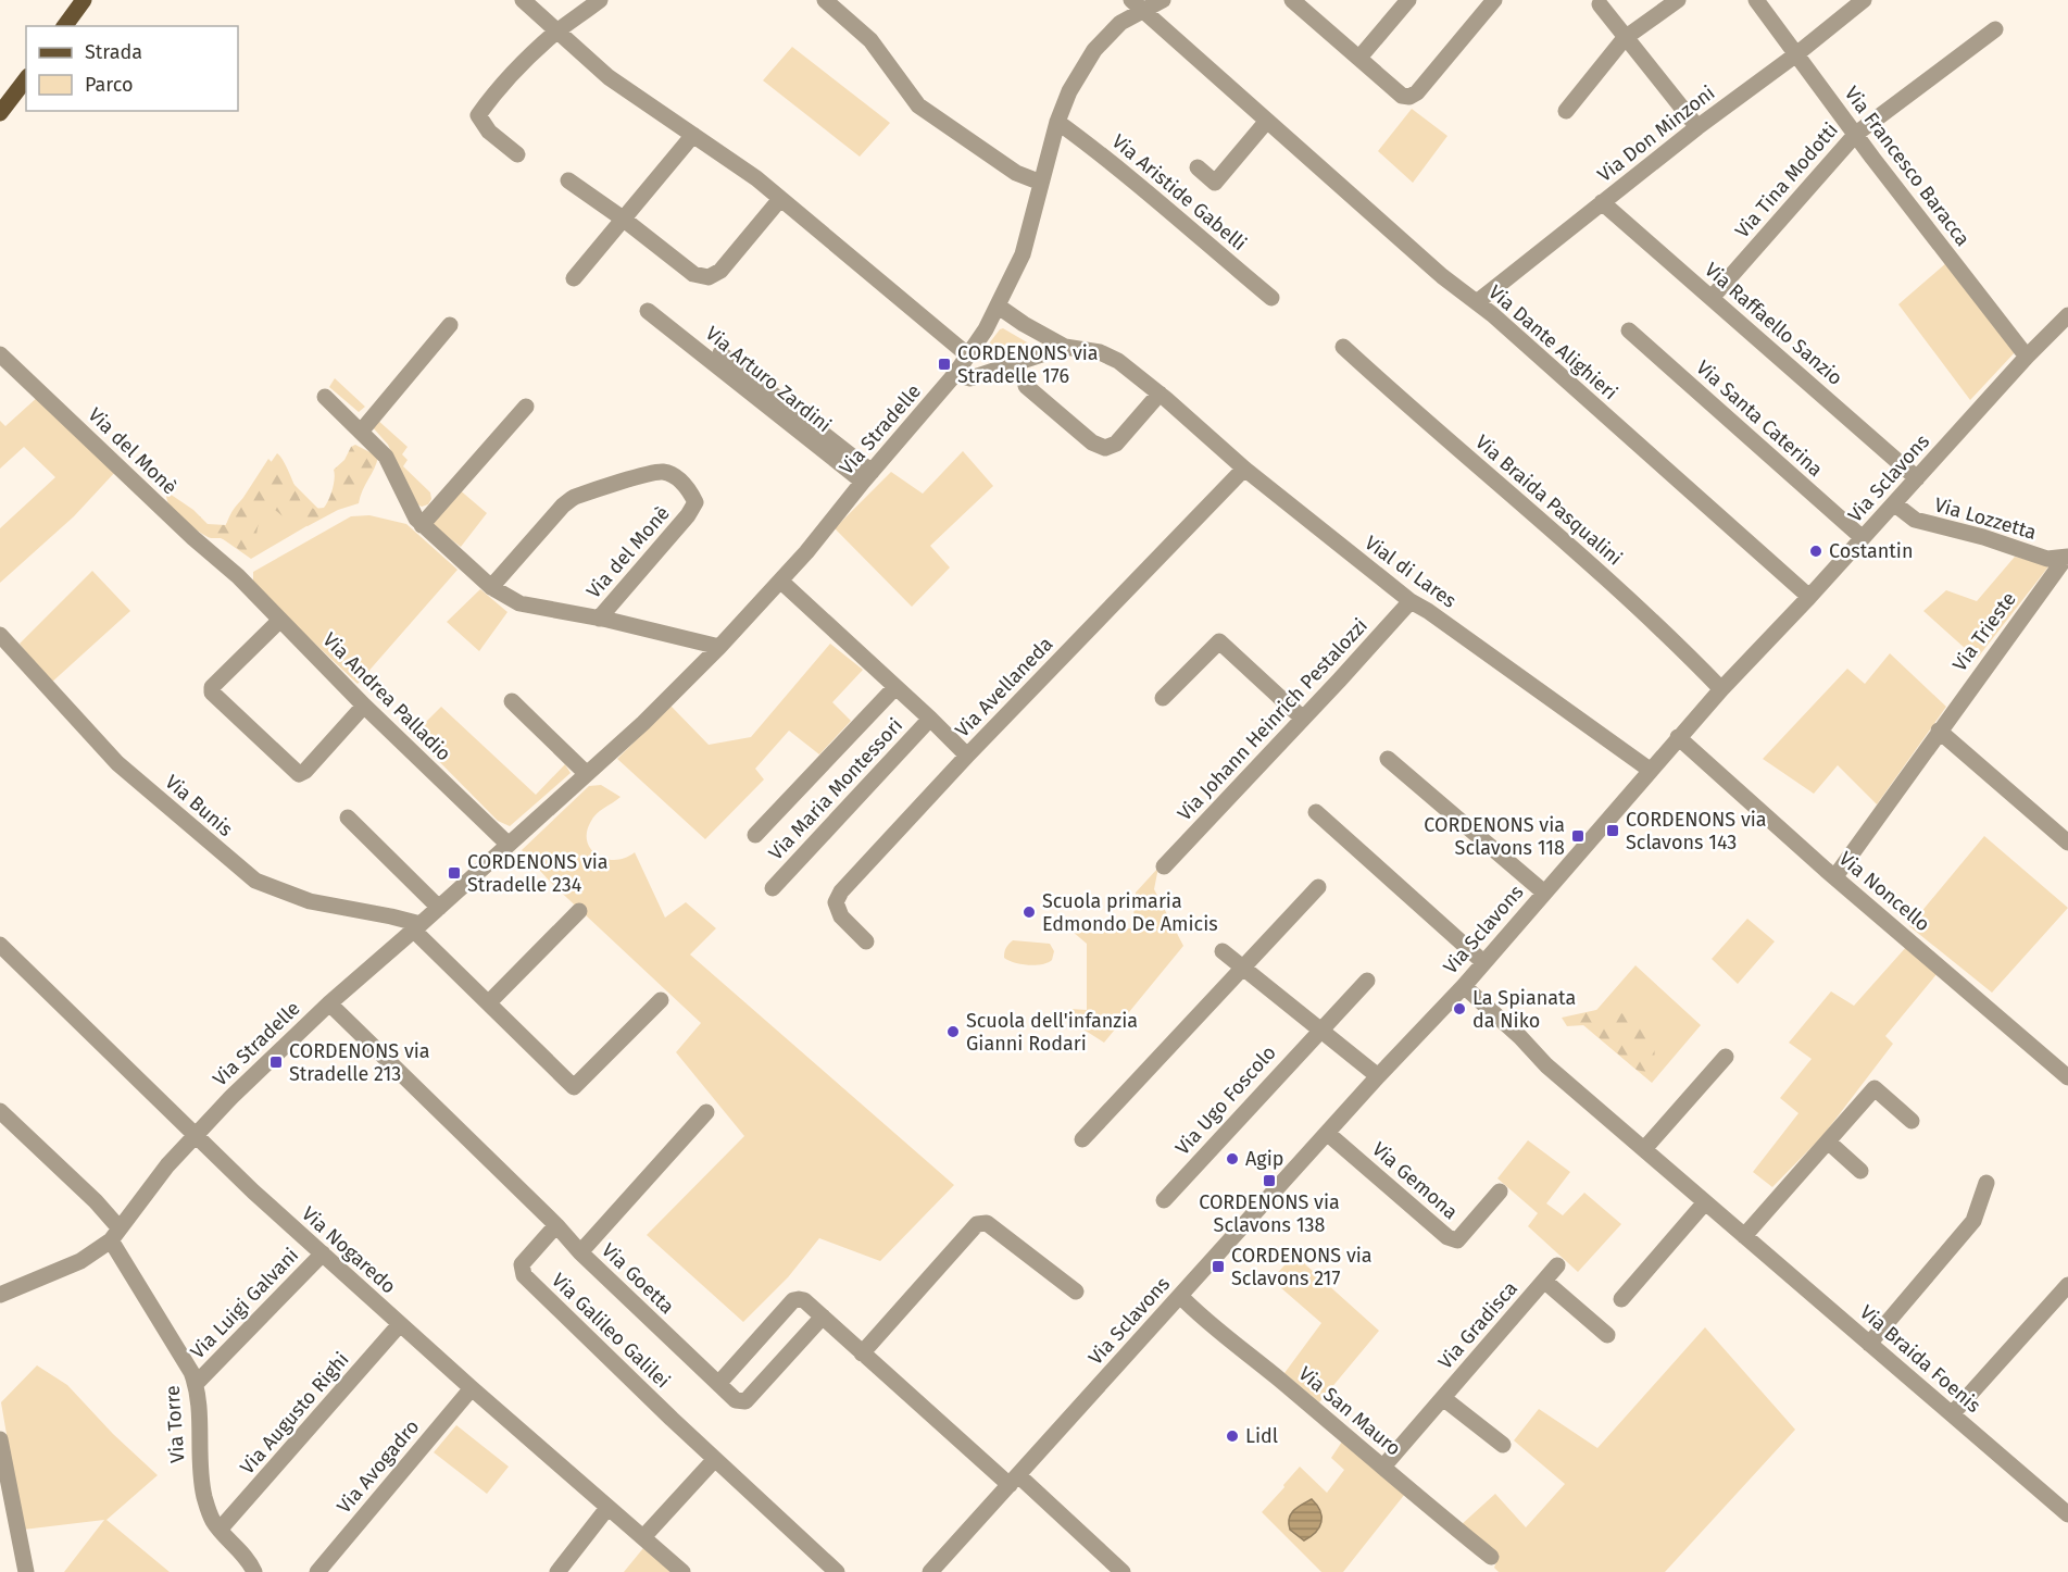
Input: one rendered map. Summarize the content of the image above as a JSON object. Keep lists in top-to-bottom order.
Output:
{
  "streets": {
    "street": [
      "Via Don Minzoni",
      "Via Francesco Baracca",
      "Via Tina Modotti",
      "Via Aristide Gabelli",
      "Via Raffaello Sanzio",
      "Via Dante Alighieri",
      "Via Arturo Zardini",
      "Via Santa Caterina",
      "Via Stradelle",
      "Via del Monè",
      "Via Sclavons",
      "Via Braida Pasqualini",
      "Via Lozzetta",
      "Vial di Lares",
      "Via Trieste",
      "Via Avellaneda",
      "Via Andrea Palladio",
      "Via Johann Heinrich Pestalozzi",
      "Via Maria Montessori",
      "Via Bunis",
      "Via Noncello",
      "Via Ugo Foscolo",
      "Via Gemona",
      "Via Nogaredo",
      "Via Goetta",
      "Via Luigi Galvani",
      "Via Gradisca",
      "Via Galileo Galilei",
      "Via Braida Foenis",
      "Via San Mauro",
      "Via Augusto Righi",
      "Via Torre",
      "Via Avogadro"
    ]
  },
  "crossings": [
    ["Via Don Minzoni", "Via Francesco Baracca"],
    ["Via Don Minzoni", "Via Raffaello Sanzio"],
    ["Via Don Minzoni", "Via Dante Alighieri"],
    ["Via Francesco Baracca", "Via Tina Modotti"],
    ["Via Francesco Baracca", "Via Sclavons"],
    ["Via Tina Modotti", "Via Raffaello Sanzio"],
    ["Via Aristide Gabelli", "Via Stradelle"],
    ["Via Raffaello Sanzio", "Via Sclavons"],
    ["Via Dante Alighieri", "Via Stradelle"],
    ["Via Dante Alighieri", "Via Sclavons"],
    ["Via Arturo Zardini", "Via Stradelle"],
    ["Via Santa Caterina", "Via Sclavons"],
    ["Via Stradelle", "Via del Monè"],
    ["Via Stradelle", "Vial di Lares"],
    ["Via Stradelle", "Via Andrea Palladio"],
    ["Via Stradelle", "Via Maria Montessori"],
    ["Via Stradelle", "Via Bunis"],
    ["Via Stradelle", "Via Nogaredo"],
    ["Via Stradelle", "Via Galileo Galilei"],
    ["Via Stradelle", "Via Torre"],
    ["Via del Monè", "Via Andrea Palladio"],
    ["Via Sclavons", "Via Braida Pasqualini"],
    ["Via Sclavons", "Via Lozzetta"],
    ["Via Sclavons", "Vial di Lares"],
    ["Via Sclavons", "Via Noncello"],
    ["Via Sclavons", "Via Gemona"],
    ["Via Sclavons", "Via Braida Foenis"],
    ["Via Sclavons", "Via San Mauro"],
    ["Via Lozzetta", "Via Trieste"],
    ["Vial di Lares", "Via Avellaneda"],
    ["Vial di Lares", "Via Johann Heinrich Pestalozzi"],
    ["Via Trieste", "Via Noncello"],
    ["Via Avellaneda", "Via Maria Montessori"],
    ["Via Nogaredo", "Via Luigi Galvani"],
    ["Via Nogaredo", "Via Augusto Righi"],
    ["Via Nogaredo", "Via Avogadro"],
    ["Via Goetta", "Via Galileo Galilei"],
    ["Via Luigi Galvani", "Via Torre"],
    ["Via Gradisca", "Via San Mauro"],
    ["Via Augusto Righi", "Via Torre"]
  ],
  "places": {
    "transit": [
      "CORDENONS via Stradelle 176",
      "CORDENONS via Sclavons 143",
      "CORDENONS via Sclavons 118",
      "CORDENONS via Stradelle 234",
      "CORDENONS via Stradelle 213",
      "CORDENONS via Sclavons 138",
      "CORDENONS via Sclavons 217"
    ],
    "other": [
      "Costantin",
      "Scuola primaria Edmondo De Amicis",
      "La Spianata da Niko",
      "Scuola dell'infanzia Gianni Rodari",
      "Agip",
      "Lidl"
    ]
  },
  "legend": ["Strada", "Parco"]
}
